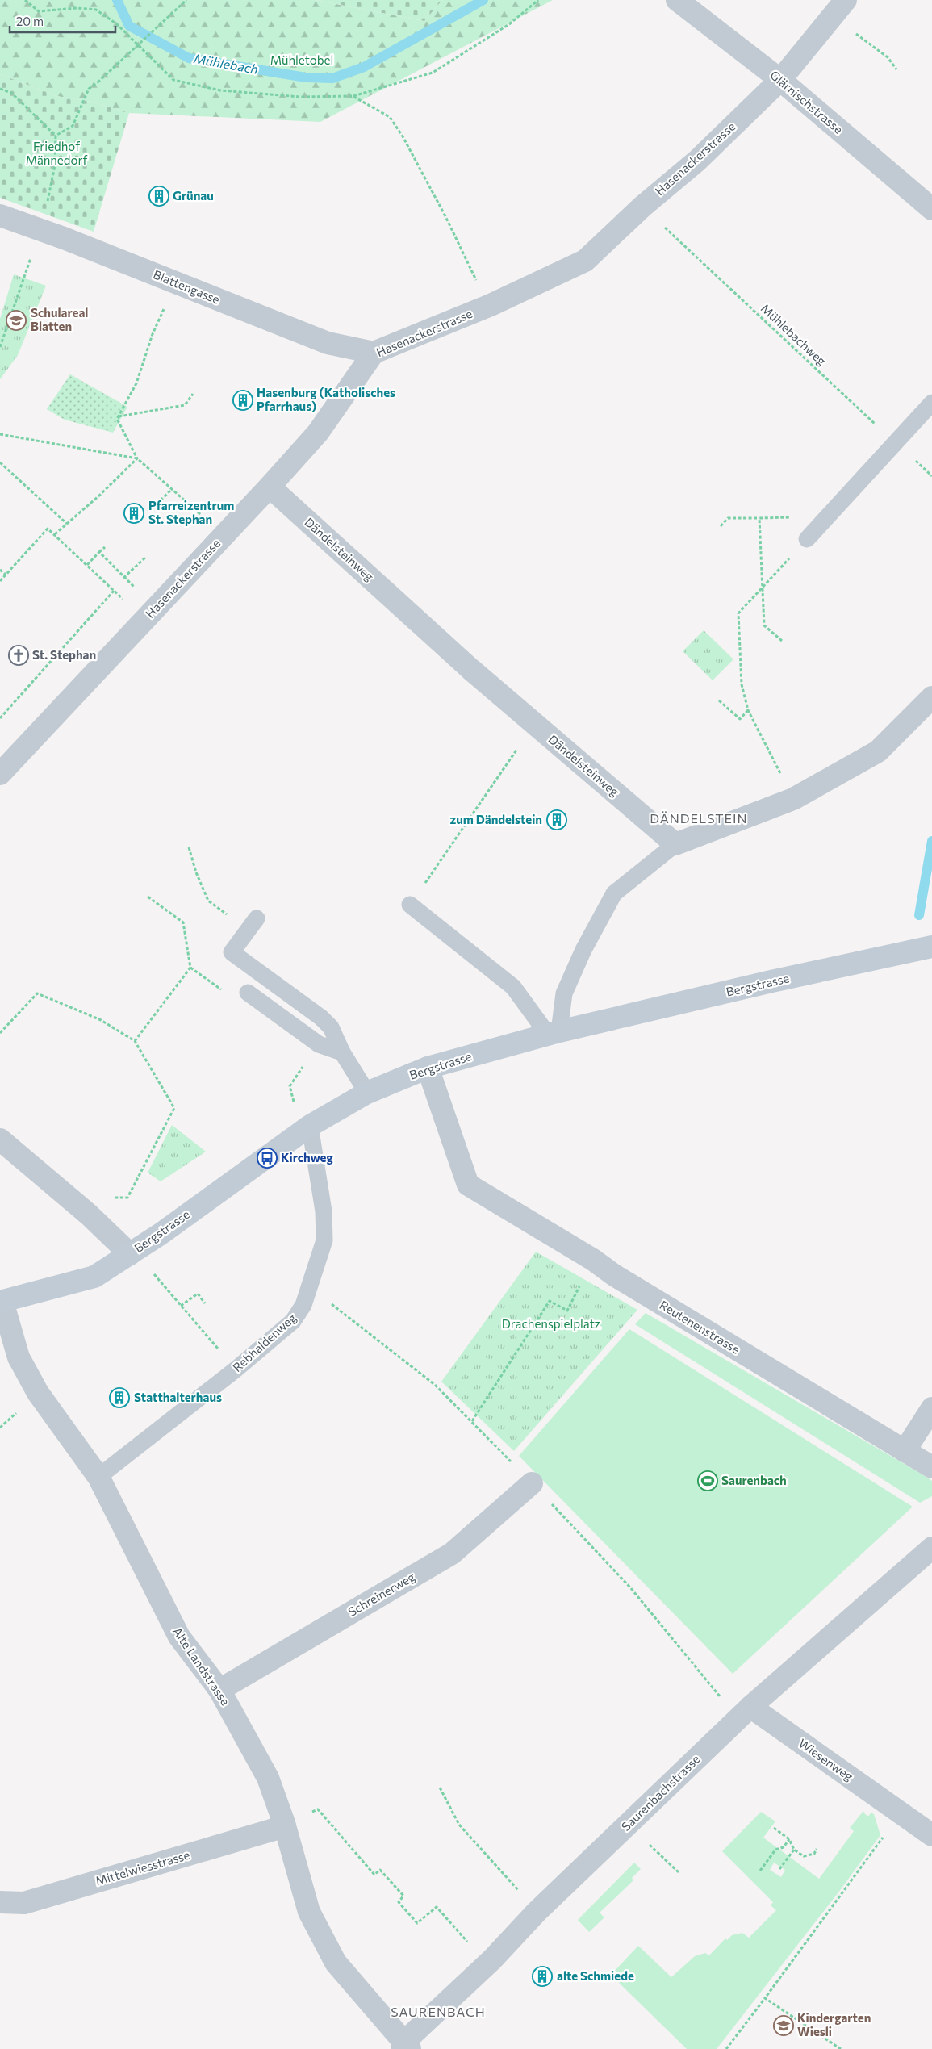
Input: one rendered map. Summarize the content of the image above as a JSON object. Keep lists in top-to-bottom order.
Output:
{
  "streets": {
    "street": [
      "Glärnischstrasse",
      "Hasenackerstrasse",
      "Blattengasse",
      "Dändelsteinweg",
      "Bergstrasse",
      "Reutenenstrasse",
      "Schreinerweg",
      "Alte Landstrasse",
      "Wiesenweg",
      "Saurenbachstrasse",
      "Mittelwiesstrasse"
    ],
    "lane": ["Rebhaldenweg"],
    "path": ["Mühlebachweg"]
  },
  "crossings": [
    ["Glärnischstrasse", "Hasenackerstrasse"],
    ["Hasenackerstrasse", "Blattengasse"],
    ["Hasenackerstrasse", "Mühlebachweg"],
    ["Hasenackerstrasse", "Dändelsteinweg"],
    ["Bergstrasse", "Reutenenstrasse"],
    ["Bergstrasse", "Rebhaldenweg"],
    ["Bergstrasse", "Alte Landstrasse"],
    ["Rebhaldenweg", "Alte Landstrasse"],
    ["Schreinerweg", "Alte Landstrasse"],
    ["Alte Landstrasse", "Saurenbachstrasse"],
    ["Alte Landstrasse", "Mittelwiesstrasse"],
    ["Wiesenweg", "Saurenbachstrasse"]
  ],
  "districts": ["DÄNDELSTEIN", "SAURENBACH"],
  "water": ["Mühlebach"],
  "parks": ["Mühletobel", "Friedhof Männedorf", "Drachenspielplatz"],
  "places": {
    "building": [
      "Grünau",
      "Hasenburg (Katholisches Pfarrhaus)",
      "Pfarreizentrum St. Stephan",
      "zum Dändelstein",
      "Statthalterhaus",
      "alte Schmiede"
    ],
    "school or university": ["Schulareal Blatten", "Kindergarten Wiesli"],
    "church": ["St. Stephan"],
    "bus stop": ["Kirchweg"],
    "sports": ["Saurenbach"]
  },
  "scale_bar": "20 m"
}
